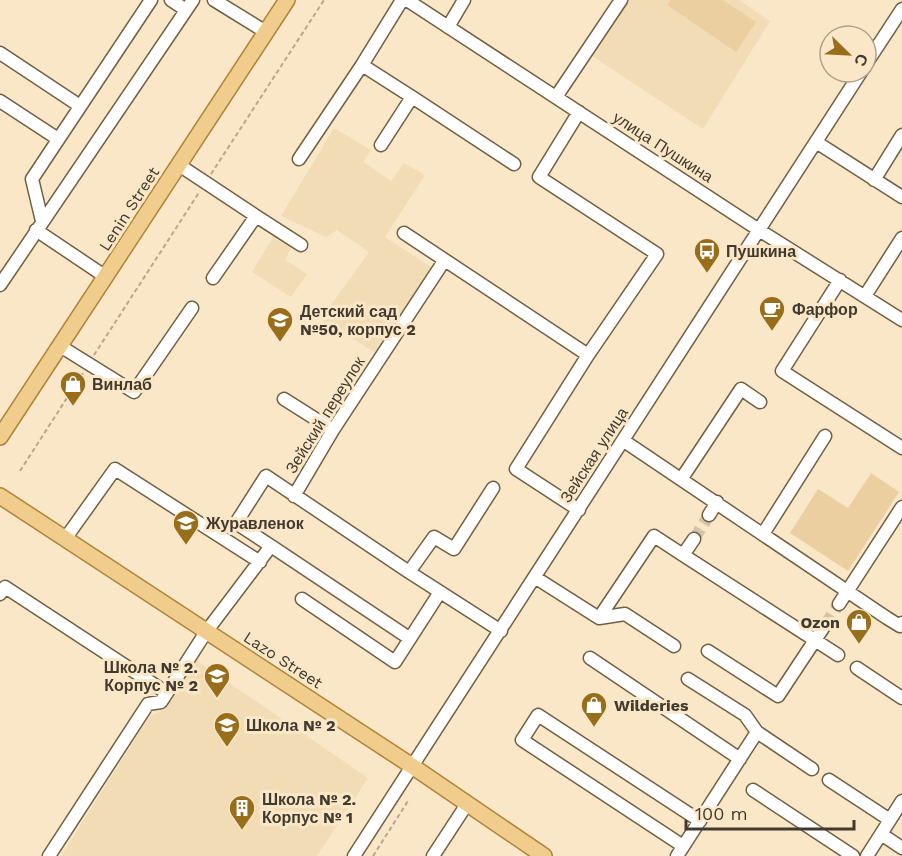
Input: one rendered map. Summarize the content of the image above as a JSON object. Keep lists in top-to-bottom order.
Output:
{
  "streets": {
    "main road": ["Lenin Street", "Lazo Street"],
    "street": ["улица Пушкина", "Зейский переулок", "Зейская улица"]
  },
  "crossings": [
    ["улица Пушкина", "Зейская улица"],
    ["Зейская улица", "Lazo Street"]
  ],
  "places": {
    "bus stop": ["Пушкина"],
    "cafe": ["Фарфор"],
    "school or university": [
      "Детский сад №50, корпус 2",
      "Журавленок",
      "Школа № 2. Корпус № 2",
      "Школа № 2"
    ],
    "shop": ["Винлаб", "Ozon", "Wilderies"],
    "building": ["Школа № 2. Корпус № 1"]
  },
  "scale_bar": "100 m",
  "north": "bottom right"
}
